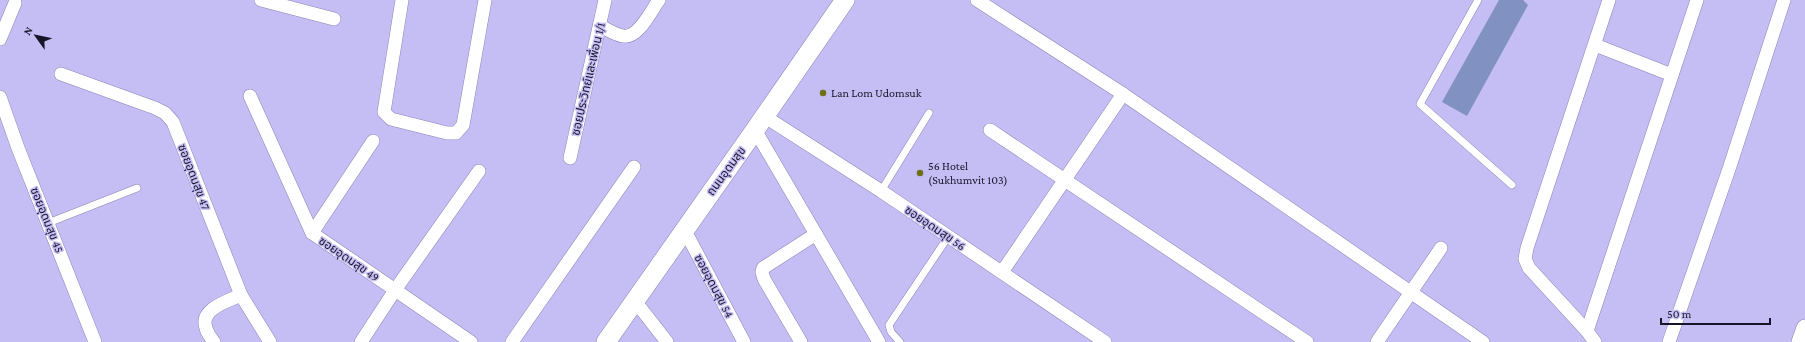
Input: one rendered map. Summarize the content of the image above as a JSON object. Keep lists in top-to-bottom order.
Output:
{
  "streets": {
    "main road": ["ถนนอุดมสุข"],
    "street": [
      "ซอยประวิทย์และเพื่อน 1/1",
      "ซอยอุดมสุข 47",
      "ซอยอุดมสุข 45",
      "ซอยอุดมสุข 56",
      "ซอยอุดมสุข 49",
      "ซอยอุดมสุข 54"
    ]
  },
  "crossings": [
    ["ถนนอุดมสุข", "ซอยอุดมสุข 56"],
    ["ถนนอุดมสุข", "ซอยอุดมสุข 54"]
  ],
  "places": ["Lan Lom Udomsuk", "56 Hotel (Sukhumvit 103)"],
  "scale_bar": "50 m",
  "north": "top left"
}
